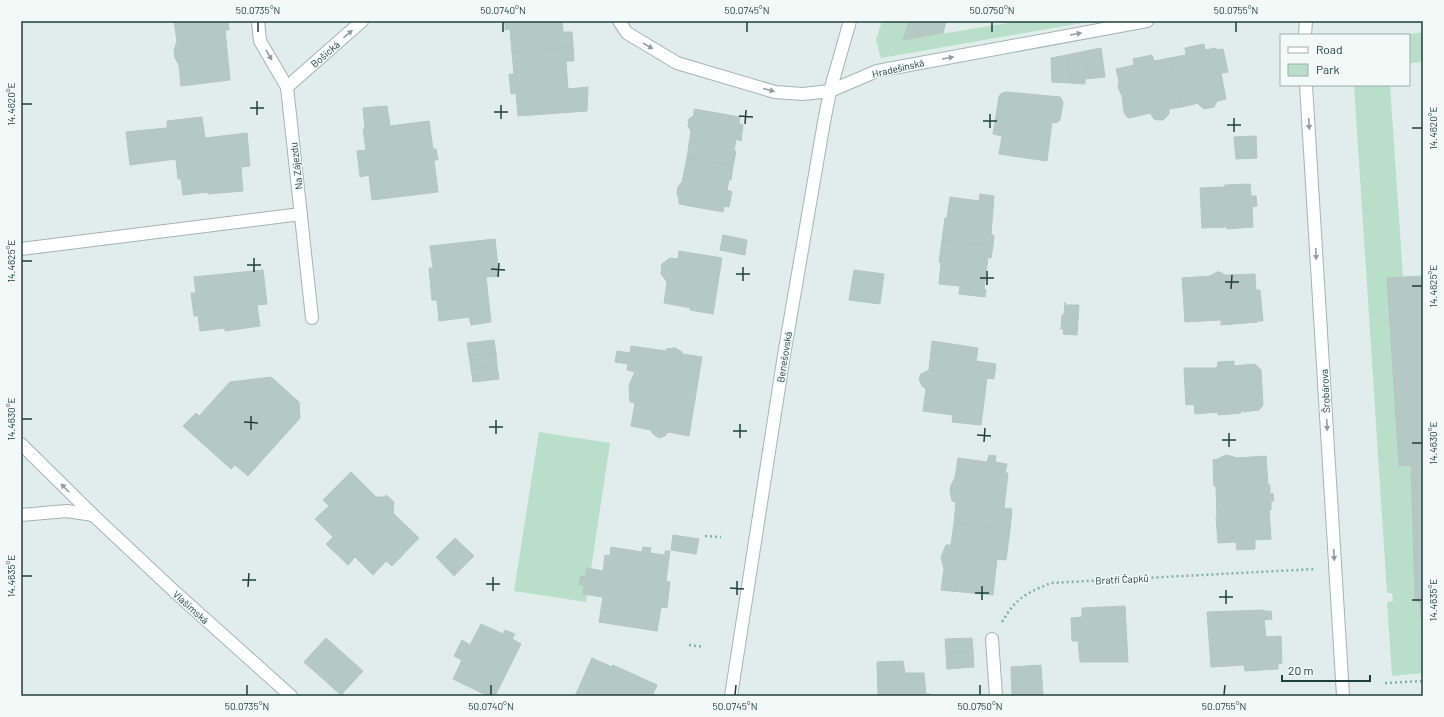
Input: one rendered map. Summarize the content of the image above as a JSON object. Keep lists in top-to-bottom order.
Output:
{
  "streets": {
    "street": [
      "Bošická",
      "Hradešínská",
      "Na Zájezdu",
      "Benešovská",
      "Šrobárova",
      "Vlašimská"
    ],
    "path": ["Bratří Čapků"]
  },
  "crossings": [
    ["Bošická", "Na Zájezdu"],
    ["Hradešínská", "Benešovská"],
    ["Šrobárova", "Bratří Čapků"]
  ],
  "one_way": ["Bošická", "Hradešínská", "Šrobárova"],
  "legend": ["Road", "Park"],
  "scale_bar": "20 m",
  "coordinates": [
    "50.0735°N",
    "50.0740°N",
    "50.0745°N",
    "50.0750°N",
    "50.0755°N",
    "14.4620°E",
    "14.4625°E",
    "14.4630°E",
    "14.4635°E"
  ]
}
